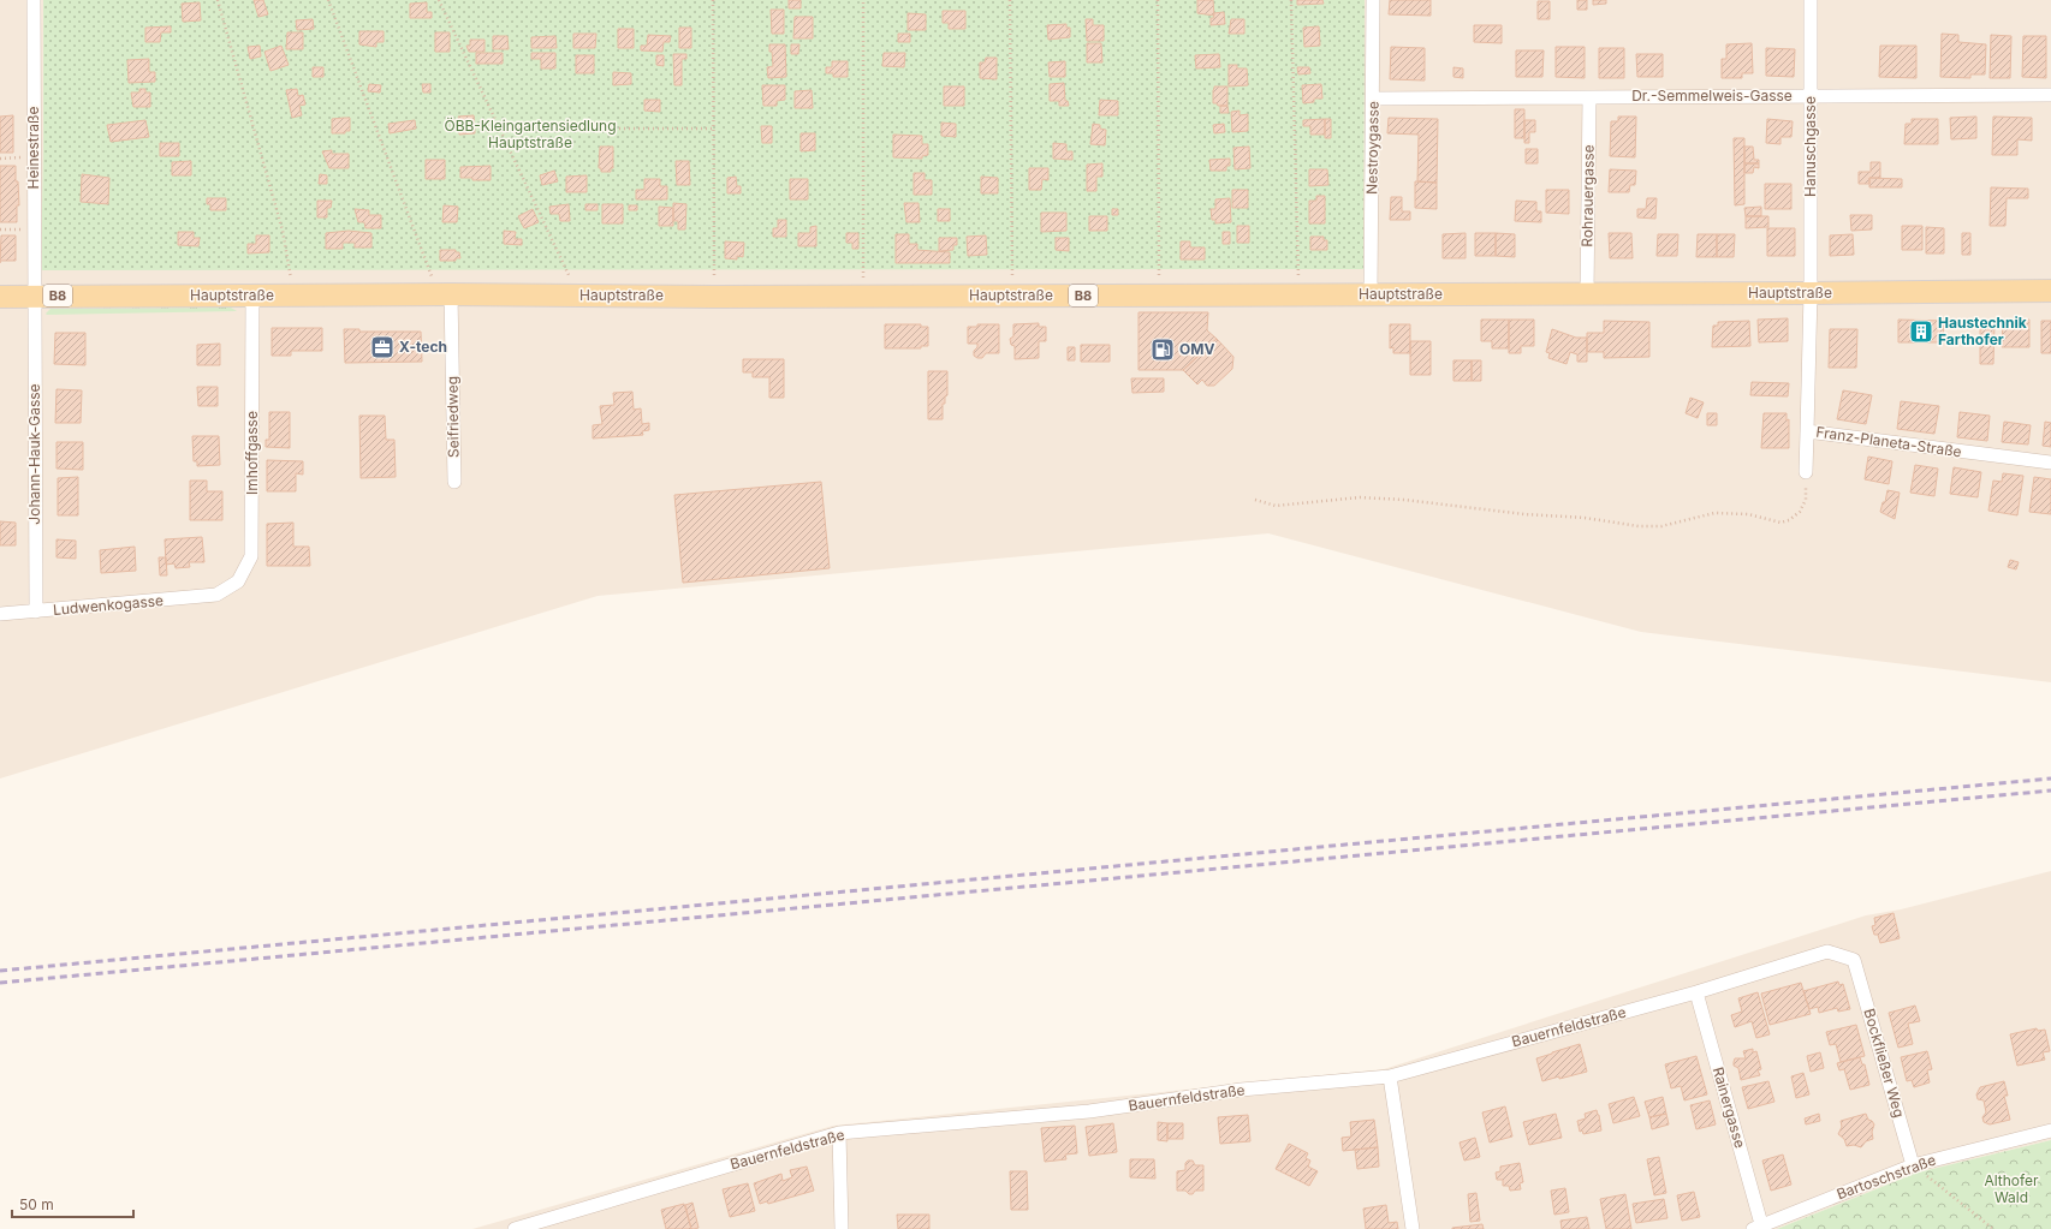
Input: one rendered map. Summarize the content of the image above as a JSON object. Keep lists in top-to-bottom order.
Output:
{
  "streets": {
    "main road": ["Hauptstraße", "B8"],
    "street": [
      "Dr.-Semmelweis-Gasse",
      "Hanuschgasse",
      "Heinestraße",
      "Nestroygasse",
      "Rohrauergasse",
      "Seifriedweg",
      "Franz-Planeta-Straße",
      "Imhoffgasse",
      "Johann-Hauk-Gasse",
      "Ludwenkogasse",
      "Bauernfeldstraße",
      "Bockfließer Weg",
      "Rainergasse",
      "Bartoschstraße"
    ]
  },
  "crossings": [
    ["Dr.-Semmelweis-Gasse", "Hanuschgasse"],
    ["Dr.-Semmelweis-Gasse", "Nestroygasse"],
    ["Dr.-Semmelweis-Gasse", "Rohrauergasse"],
    ["Hanuschgasse", "Hauptstraße"],
    ["Hanuschgasse", "Franz-Planeta-Straße"],
    ["Heinestraße", "Hauptstraße"],
    ["Heinestraße", "Johann-Hauk-Gasse"],
    ["Nestroygasse", "Hauptstraße"],
    ["Rohrauergasse", "Hauptstraße"],
    ["Hauptstraße", "Seifriedweg"],
    ["Hauptstraße", "Franz-Planeta-Straße"],
    ["Hauptstraße", "Imhoffgasse"],
    ["Hauptstraße", "Johann-Hauk-Gasse"],
    ["Imhoffgasse", "Ludwenkogasse"],
    ["Johann-Hauk-Gasse", "Ludwenkogasse"],
    ["Bauernfeldstraße", "Bockfließer Weg"],
    ["Bauernfeldstraße", "Rainergasse"],
    ["Bockfließer Weg", "Bartoschstraße"],
    ["Rainergasse", "Bartoschstraße"]
  ],
  "parks": ["ÖBB-Kleingartensiedlung Hauptstraße", "Althofer Wald"],
  "places": {
    "building": ["Haustechnik Farthofer"],
    "office": ["X-tech"],
    "fuel station": ["OMV"]
  },
  "scale_bar": "50 m"
}
